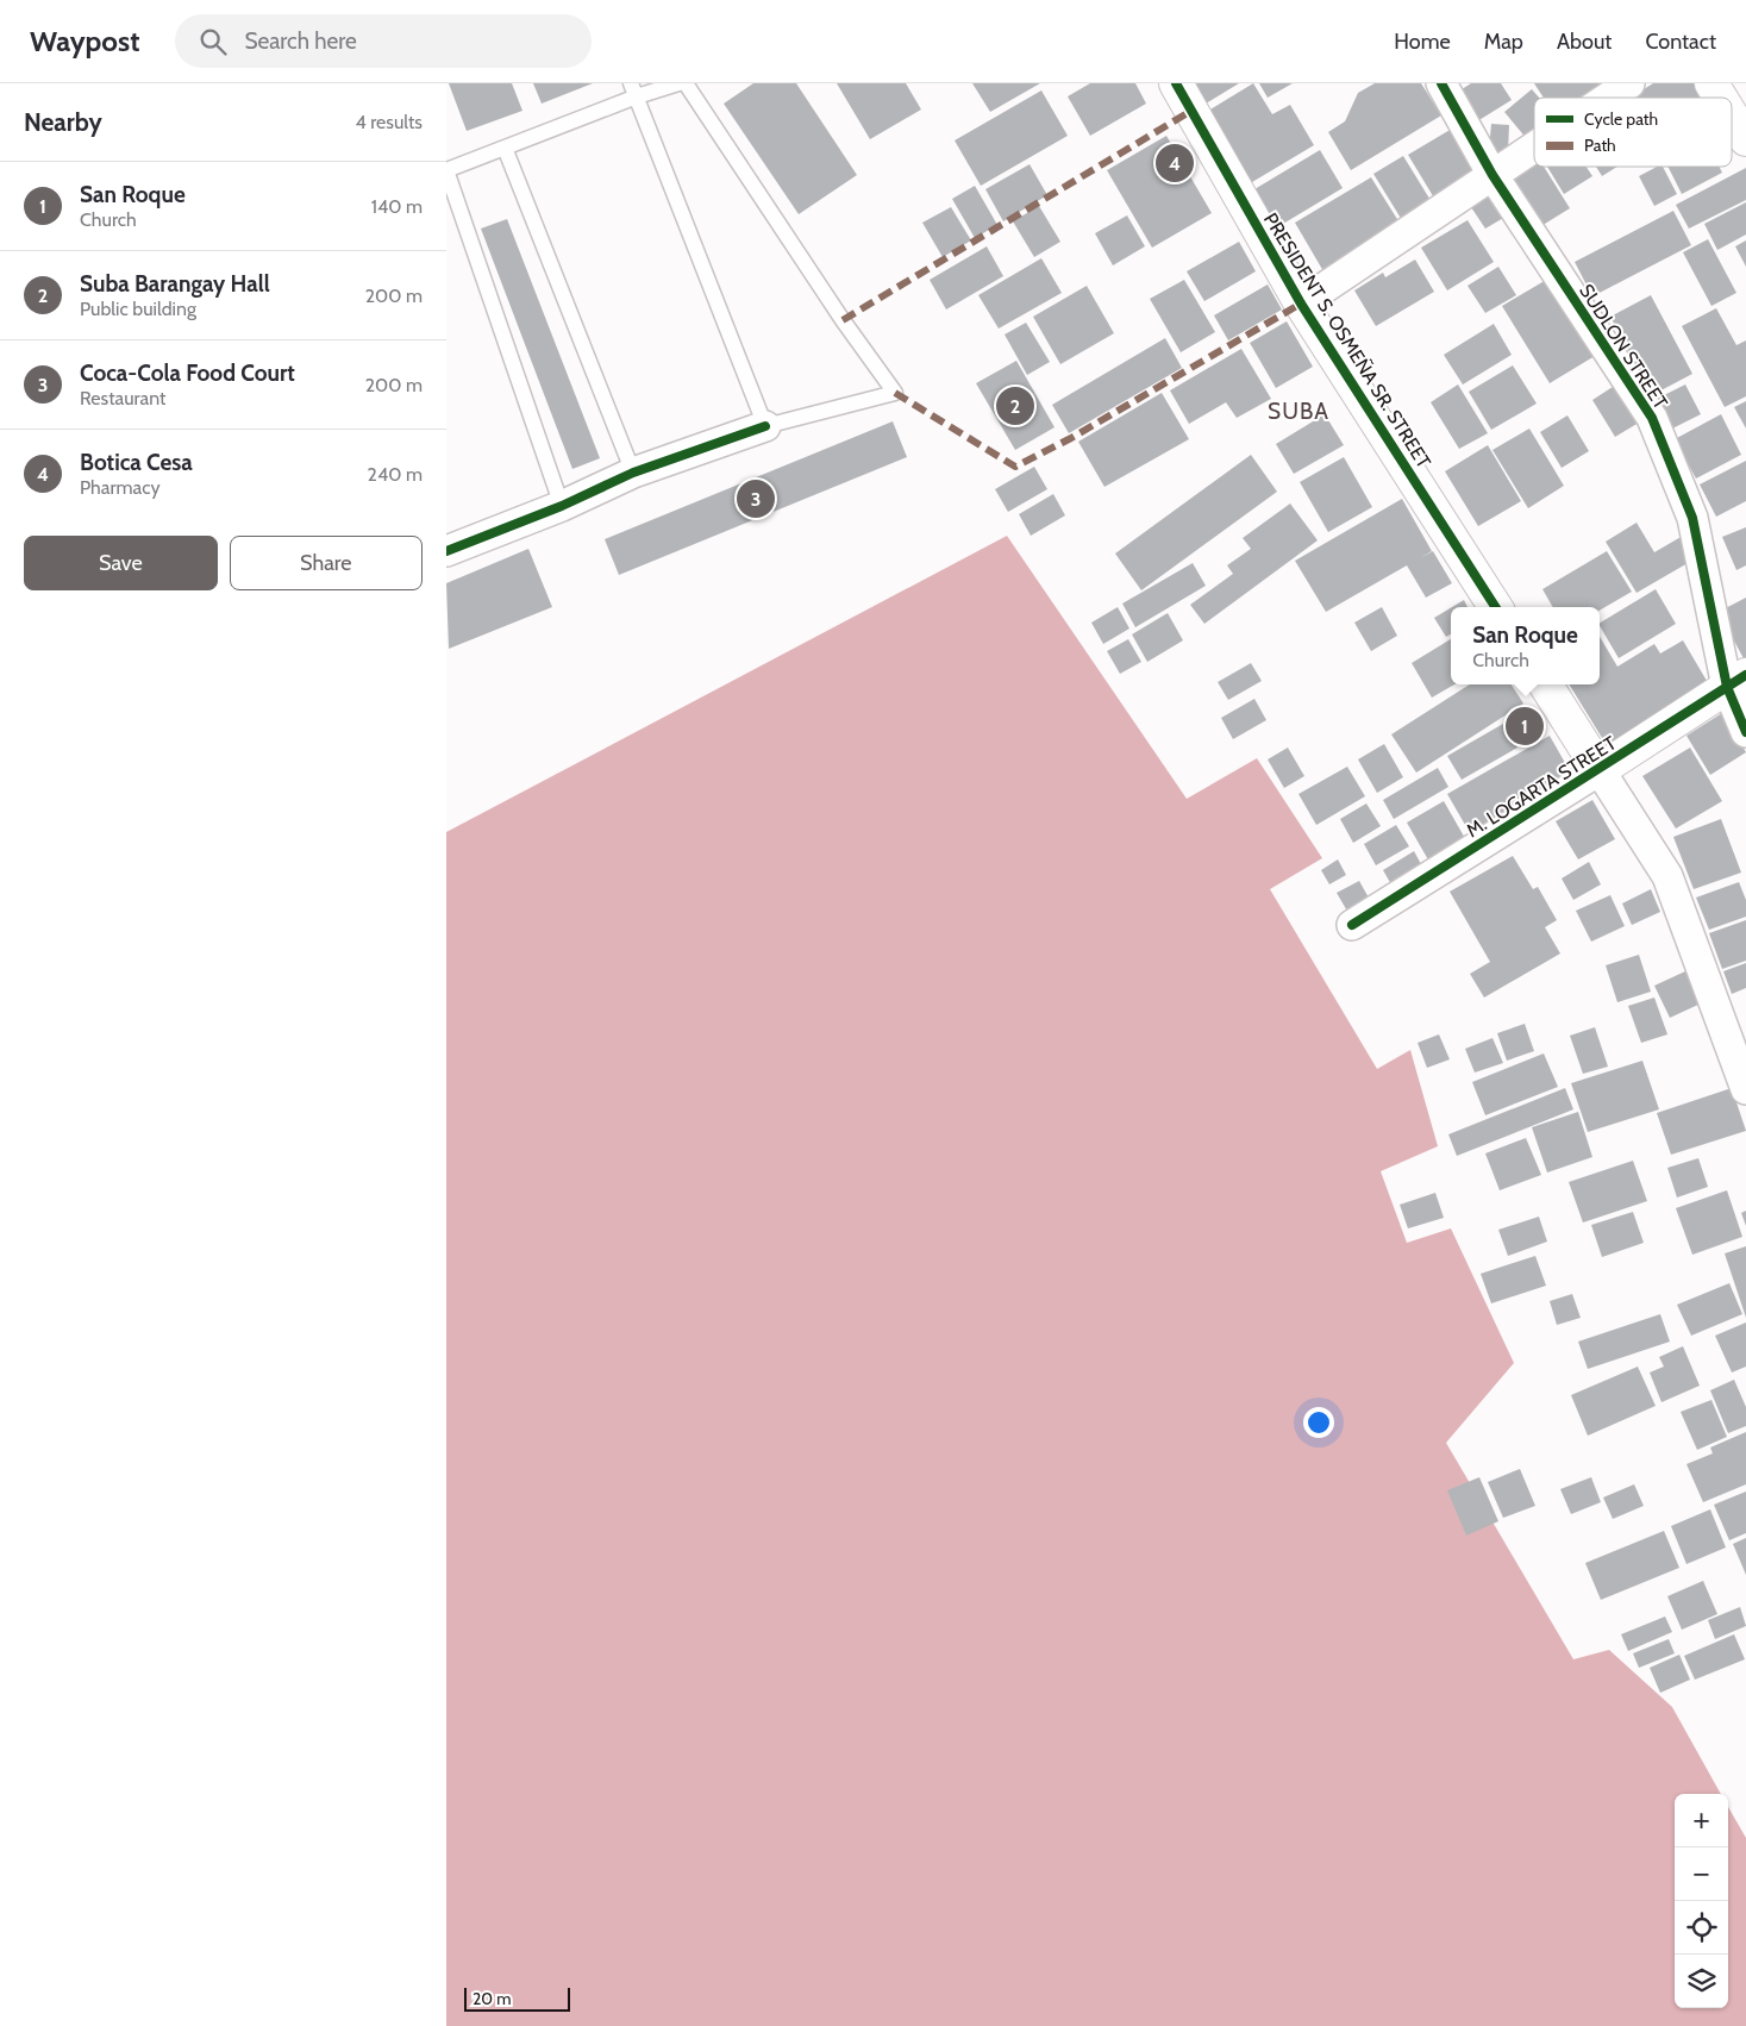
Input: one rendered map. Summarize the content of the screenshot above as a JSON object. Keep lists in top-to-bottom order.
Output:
{
  "streets": {
    "street": ["PRESIDENT S. OSMEÑA SR. STREET", "SUDLON STREET", "M. LOGARTA STREET"]
  },
  "crossings": [
    ["SUDLON STREET", "M. LOGARTA STREET"]
  ],
  "districts": ["SUBA"],
  "legend": ["Cycle path", "Path"],
  "scale_bar": "20 m",
  "page": {
    "header": "Waypost",
    "search": "Search here",
    "nav": [
      "Home",
      "Map",
      "About",
      "Contact"
    ],
    "heading": ["Nearby", "4 results"],
    "pins": [
      "4",
      "2",
      "3",
      "1"
    ],
    "list": [
      {
        "mark": "1",
        "name": "San Roque",
        "note": "Church",
        "value": "140 m"
      },
      {
        "mark": "2",
        "name": "Suba Barangay Hall",
        "note": "Public building",
        "value": "200 m"
      },
      {
        "mark": "3",
        "name": "Coca-Cola Food Court",
        "note": "Restaurant",
        "value": "200 m"
      },
      {
        "mark": "4",
        "name": "Botica Cesa",
        "note": "Pharmacy",
        "value": "240 m"
      }
    ],
    "buttons": ["Save", "Share"],
    "popup": ["San Roque", "Church"],
    "map_buttons": ["+", "−"],
    "scale": "20 m"
  }
}
